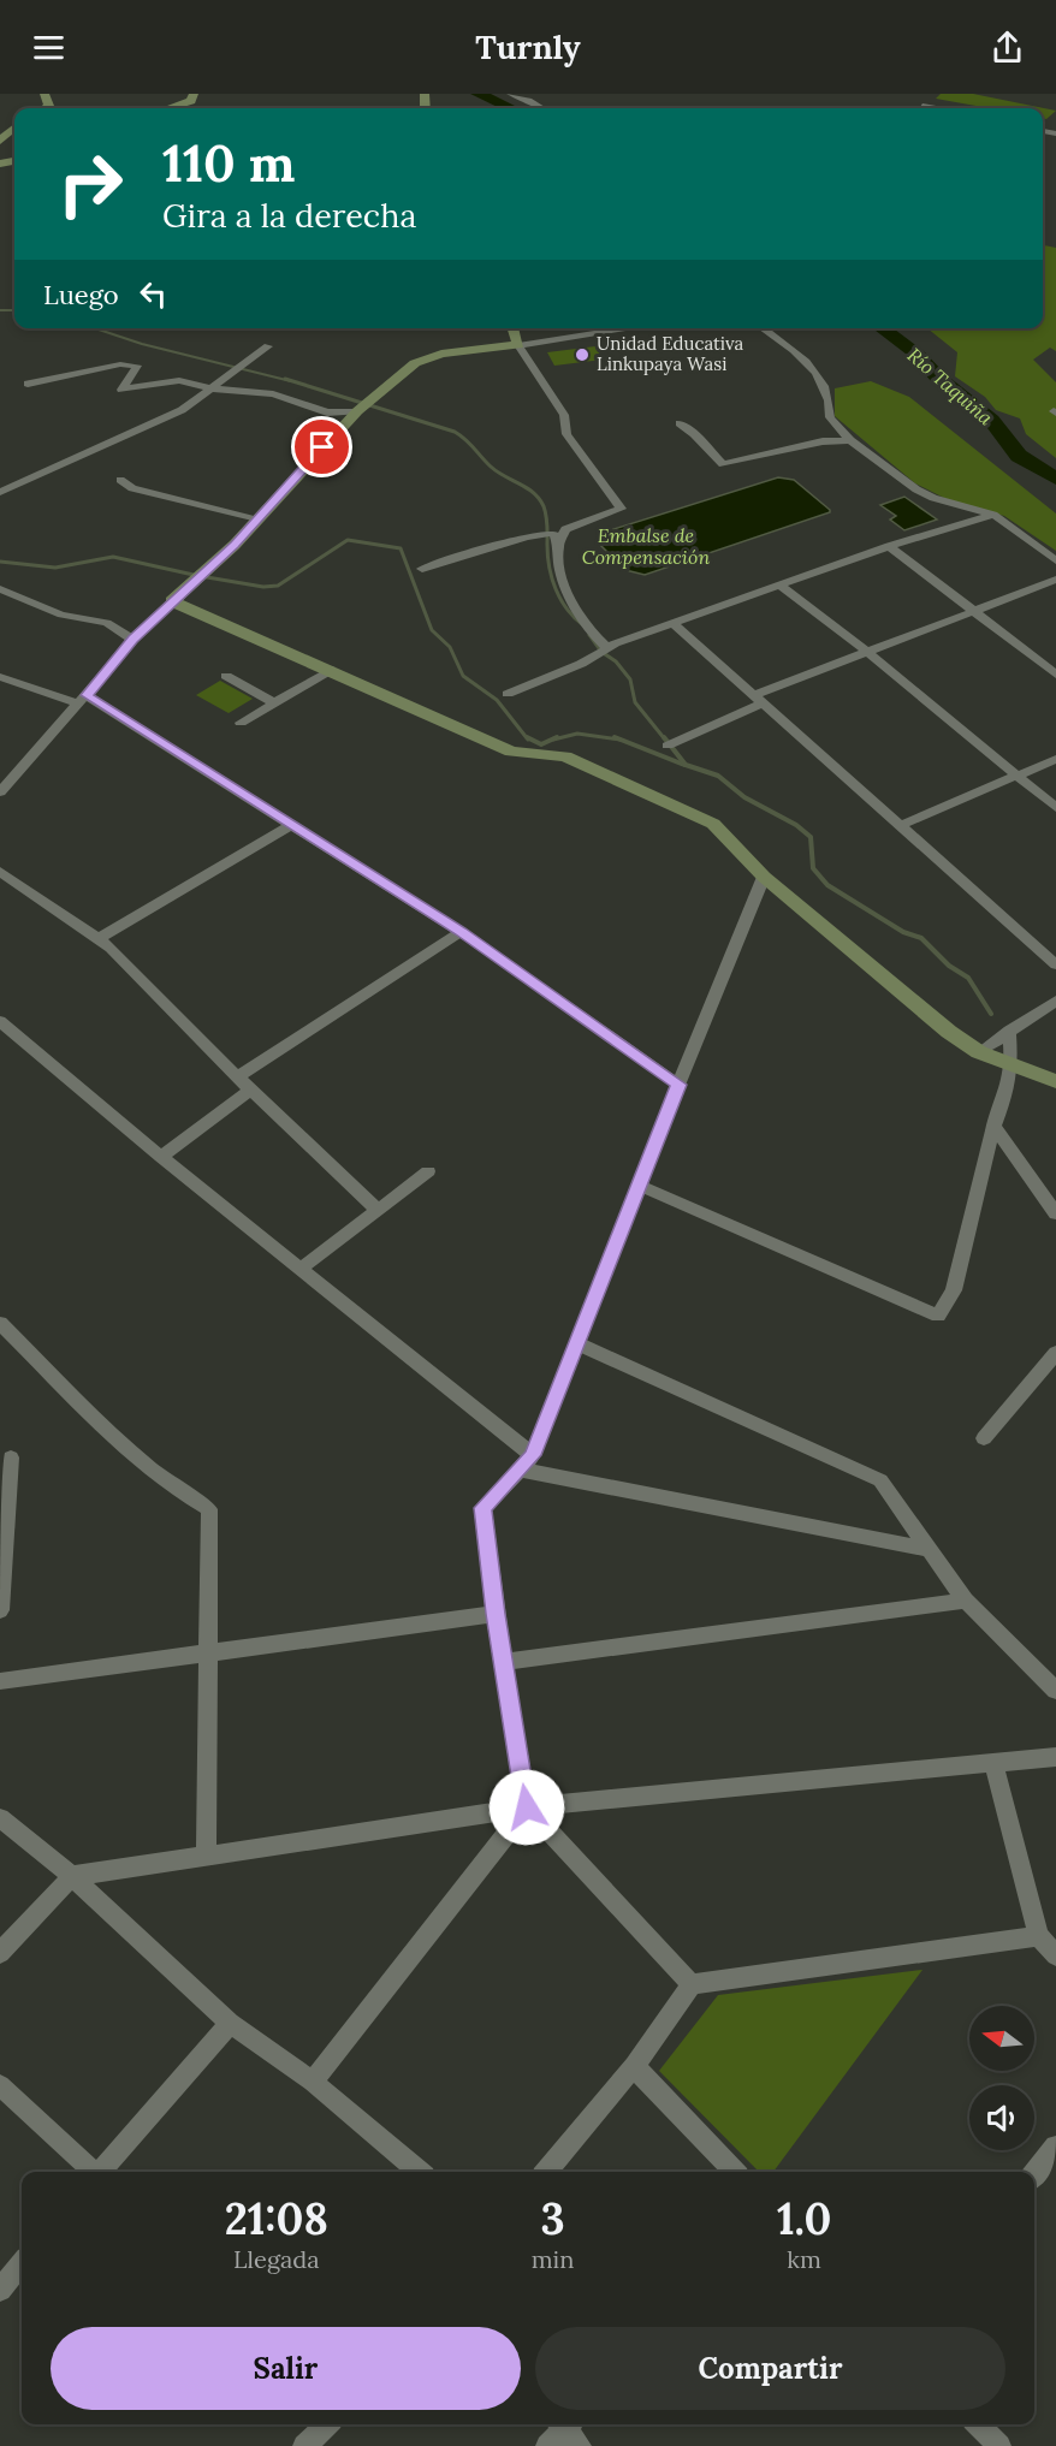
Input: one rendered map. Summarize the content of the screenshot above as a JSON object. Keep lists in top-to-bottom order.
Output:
{
  "water": ["Río Taquiña", "Embalse de Compensación"],
  "places": ["Unidad Educativa Linkupaya Wasi"],
  "north": "left",
  "page": {
    "header": "Turnly",
    "turn": ["110 m", "Gira a la derecha"],
    "then": "Luego",
    "eta": [
      "21:08",
      "Llegada",
      "3",
      "min",
      "1.0",
      "km"
    ],
    "buttons": ["Salir", "Compartir"]
  }
}
